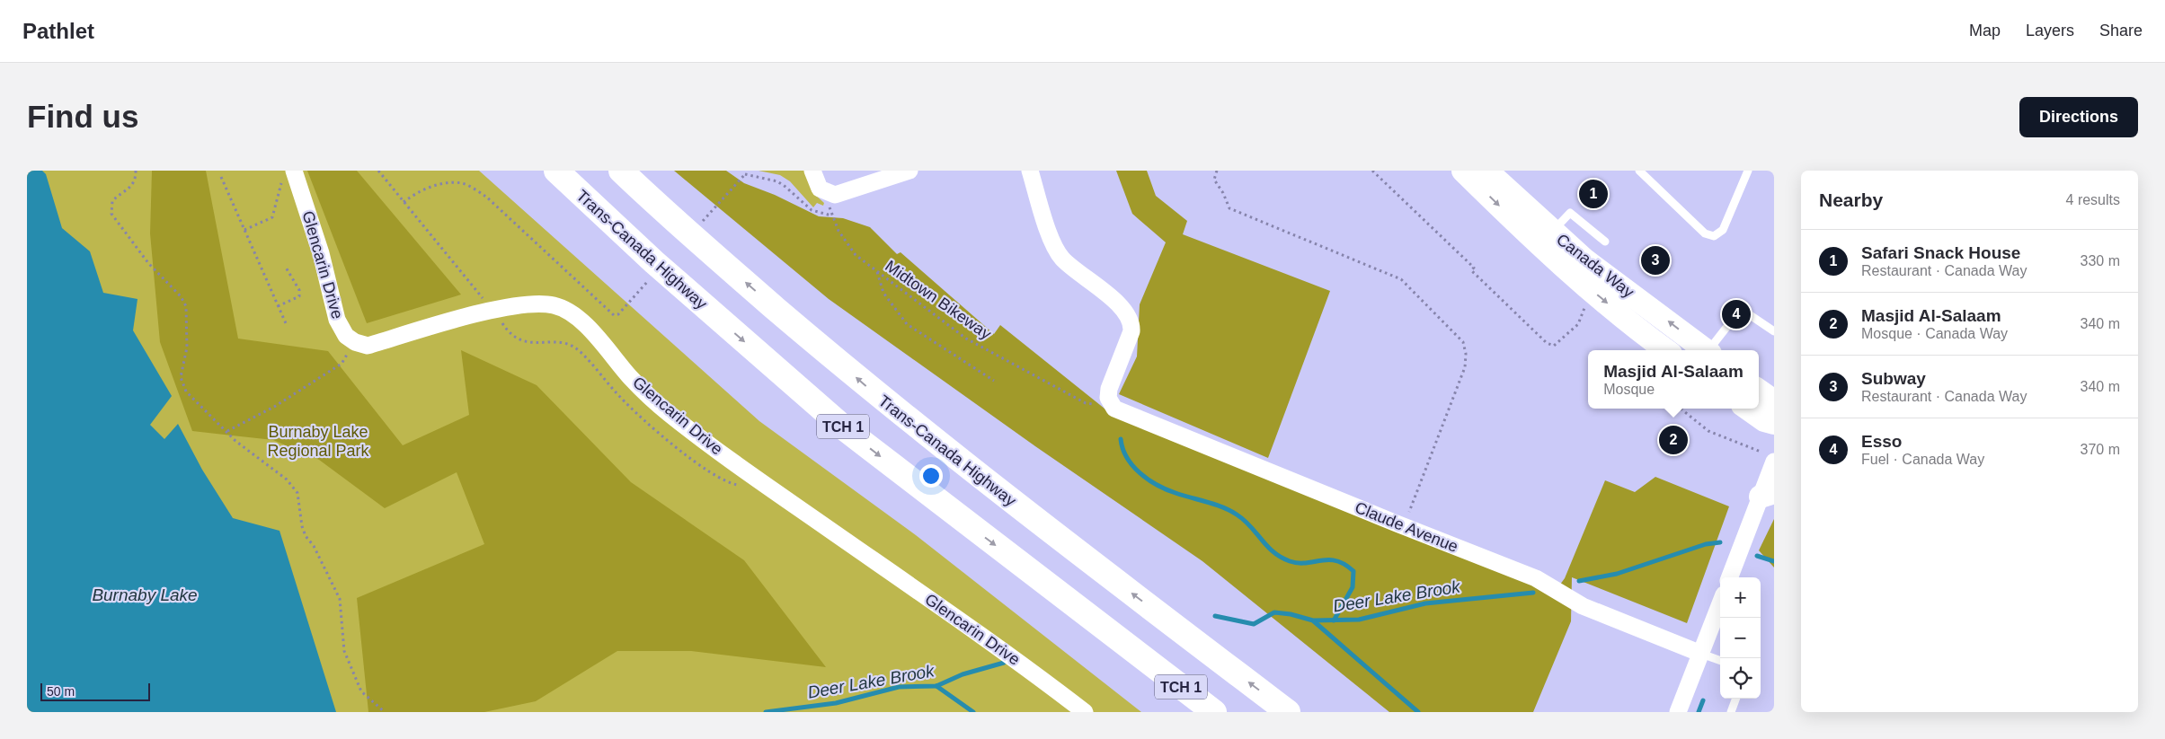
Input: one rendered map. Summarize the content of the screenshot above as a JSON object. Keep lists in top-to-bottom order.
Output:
{
  "streets": {
    "highway": ["Trans-Canada Highway", "TCH 1"],
    "main road": ["Canada Way"],
    "street": ["Glencarin Drive", "Claude Avenue"],
    "path": ["Midtown Bikeway"]
  },
  "crossings": [
    ["Midtown Bikeway", "Claude Avenue"]
  ],
  "water": ["Burnaby Lake", "Deer Lake Brook"],
  "parks": ["Burnaby Lake Regional Park"],
  "scale_bar": "50 m",
  "page": {
    "header": "Pathlet",
    "nav": ["Map", "Layers", "Share"],
    "buttons": "Directions",
    "title": "Find us",
    "heading": ["Nearby", "4 results"],
    "pins": [
      "1",
      "3",
      "4",
      "2"
    ],
    "list": [
      {
        "mark": "1",
        "name": "Safari Snack House",
        "note": "Restaurant · Canada Way",
        "value": "330 m"
      },
      {
        "mark": "2",
        "name": "Masjid Al-Salaam",
        "note": "Mosque · Canada Way",
        "value": "340 m"
      },
      {
        "mark": "3",
        "name": "Subway",
        "note": "Restaurant · Canada Way",
        "value": "340 m"
      },
      {
        "mark": "4",
        "name": "Esso",
        "note": "Fuel · Canada Way",
        "value": "370 m"
      }
    ],
    "popup": ["Masjid Al-Salaam", "Mosque"],
    "map_buttons": ["+", "−"],
    "scale": "50 m"
  }
}
